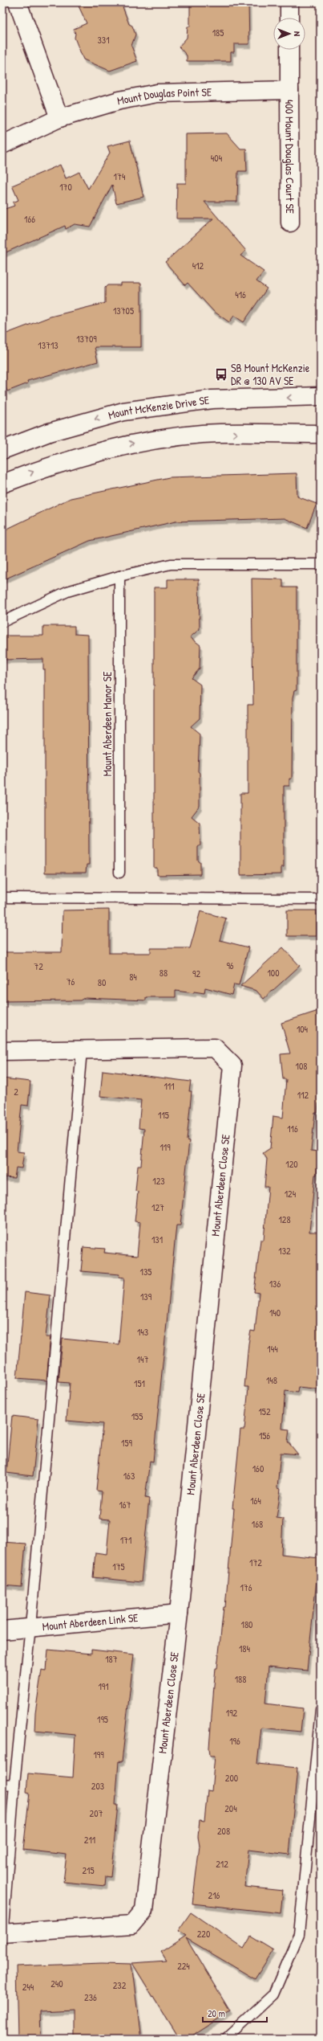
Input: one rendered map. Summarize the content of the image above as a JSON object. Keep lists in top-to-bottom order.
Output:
{
  "streets": {
    "street": [
      "Mount Douglas Point SE",
      "400 Mount Douglas Court SE",
      "Mount McKenzie Drive SE",
      "Mount Aberdeen Close SE",
      "Mount Aberdeen Link SE"
    ],
    "lane": ["Mount Aberdeen Manor SE"]
  },
  "crossings": [
    ["Mount Douglas Point SE", "400 Mount Douglas Court SE"],
    ["Mount Aberdeen Close SE", "Mount Aberdeen Link SE"]
  ],
  "places": {
    "bus stop": ["SB Mount McKenzie DR @ 130 AV SE"]
  },
  "house_numbers": [
    "185",
    "331",
    "404",
    "174",
    "170",
    "166",
    "412",
    "416",
    "13705",
    "13709",
    "13713",
    "96",
    "72",
    "88",
    "100",
    "92",
    "84",
    "76",
    "80",
    "104",
    "108",
    "111",
    "2",
    "112",
    "115",
    "116",
    "119",
    "120",
    "123",
    "124",
    "127",
    "128",
    "131",
    "132",
    "135",
    "136",
    "139",
    "140",
    "143",
    "144",
    "147",
    "148",
    "151",
    "152",
    "155",
    "156",
    "159",
    "160",
    "163",
    "164",
    "167",
    "168",
    "171",
    "172",
    "175",
    "176",
    "180",
    "184",
    "187",
    "188",
    "191",
    "192",
    "195",
    "196",
    "199",
    "200",
    "203",
    "204",
    "207",
    "208",
    "211",
    "212",
    "215",
    "216",
    "220",
    "224",
    "240",
    "232",
    "244",
    "236"
  ],
  "scale_bar": "20 m",
  "north": "right"
}
